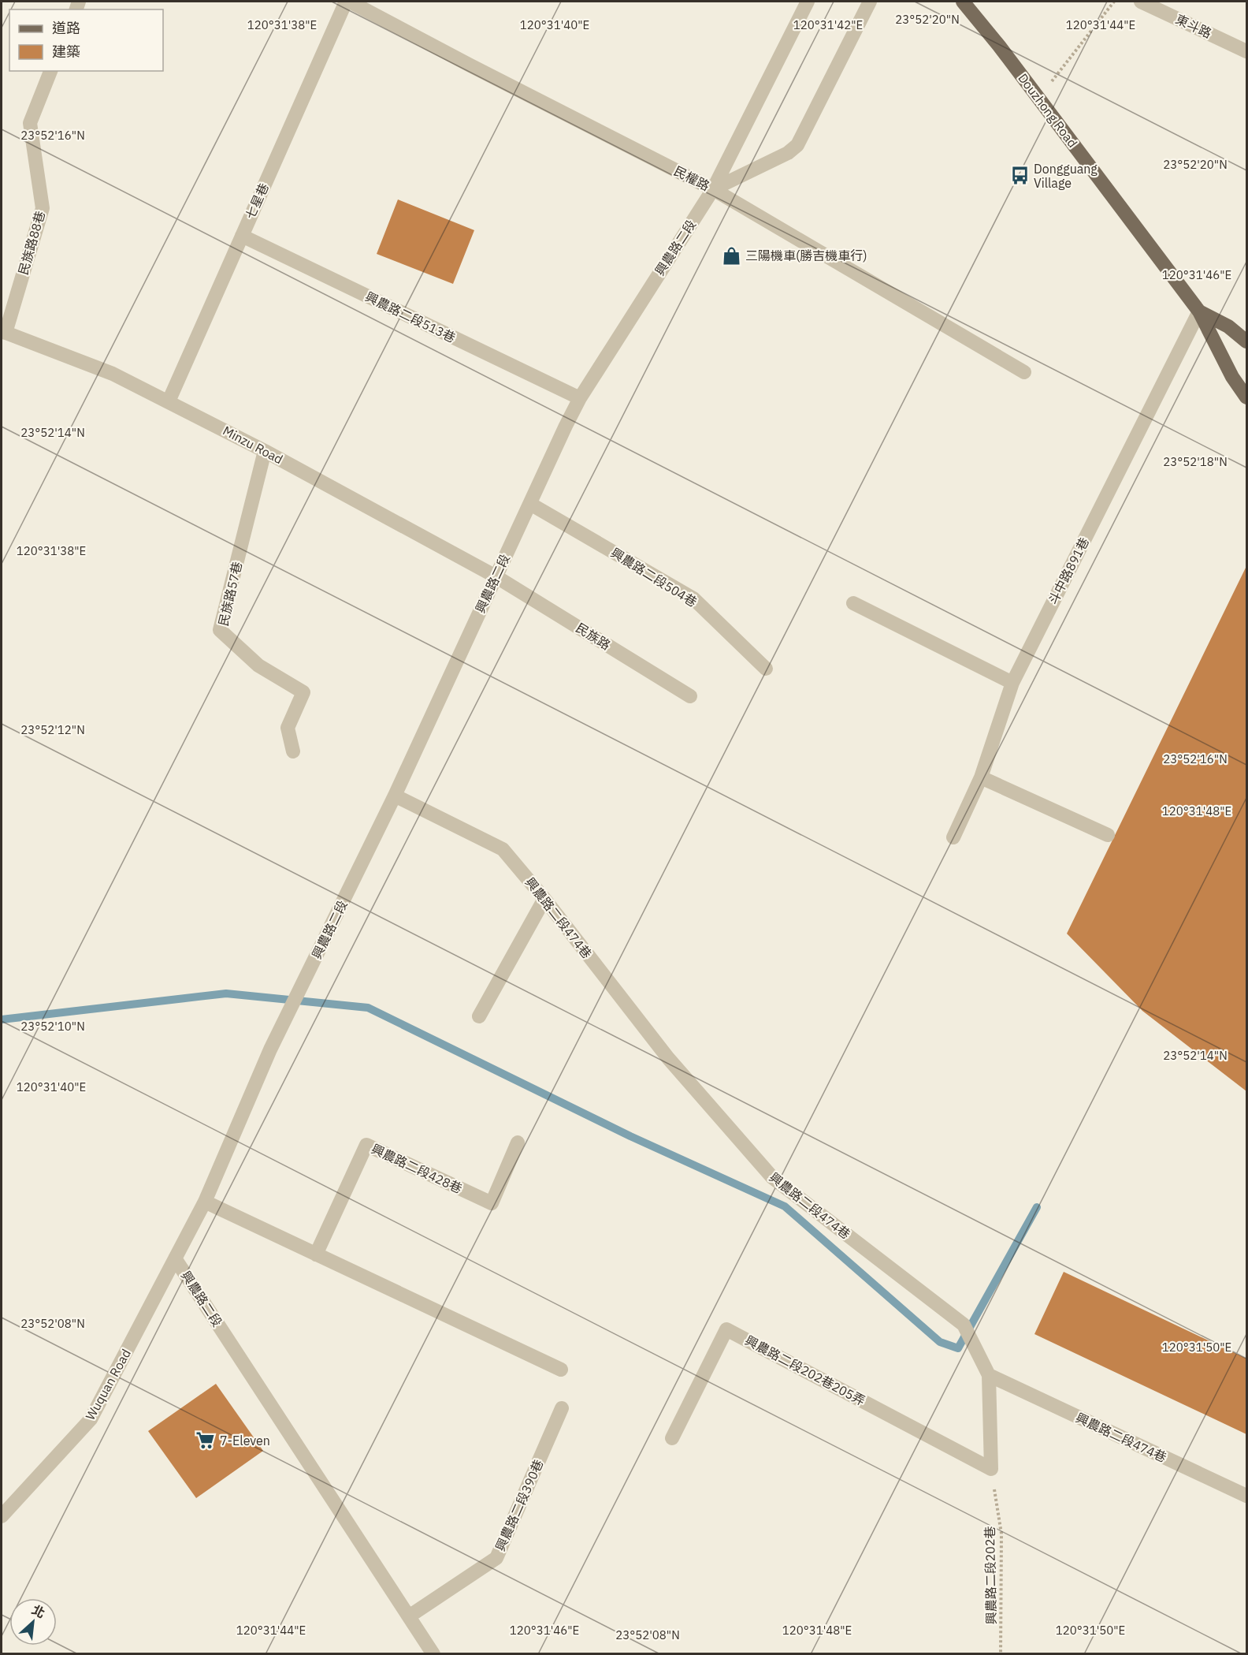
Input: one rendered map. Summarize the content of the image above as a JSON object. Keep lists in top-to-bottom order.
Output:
{
  "streets": {
    "main road": ["Douzhong Road"],
    "street": [
      "東斗路",
      "民權路",
      "七星巷",
      "民族路88巷",
      "興農路二段",
      "興農路二段513巷",
      "Minzu Road",
      "斗中路891巷",
      "興農路二段504巷",
      "民族路57巷",
      "民族路",
      "興農路二段474巷",
      "興農路二段428巷",
      "興農路二段202巷205弄",
      "Wuquan Road",
      "興農路二段390巷"
    ],
    "path": ["興農路二段202巷"]
  },
  "crossings": [
    ["Douzhong Road", "斗中路891巷"],
    ["民權路", "興農路二段"],
    ["七星巷", "興農路二段513巷"],
    ["七星巷", "Minzu Road"],
    ["民族路88巷", "Minzu Road"],
    ["興農路二段", "興農路二段513巷"],
    ["興農路二段", "Minzu Road"],
    ["興農路二段", "興農路二段504巷"],
    ["興農路二段", "民族路"],
    ["興農路二段", "興農路二段474巷"],
    ["興農路二段", "Wuquan Road"],
    ["興農路二段", "興農路二段390巷"],
    ["Minzu Road", "民族路57巷"],
    ["Minzu Road", "民族路"],
    ["興農路二段202巷205弄", "興農路二段202巷"]
  ],
  "places": {
    "bus stop": ["Dongguang Village"],
    "shop": ["三陽機車(勝吉機車行)"],
    "supermarket": ["7-Eleven"]
  },
  "legend": ["道路", "建築"],
  "north": "top right",
  "coordinates": [
    "23°52'20\"N",
    "120°31'38\"E",
    "120°31'40\"E",
    "120°31'42\"E",
    "120°31'44\"E",
    "23°52'16\"N",
    "120°31'46\"E",
    "23°52'14\"N",
    "23°52'18\"N",
    "23°52'12\"N",
    "120°31'48\"E",
    "23°52'10\"N",
    "23°52'08\"N",
    "120°31'50\"E"
  ]
}
